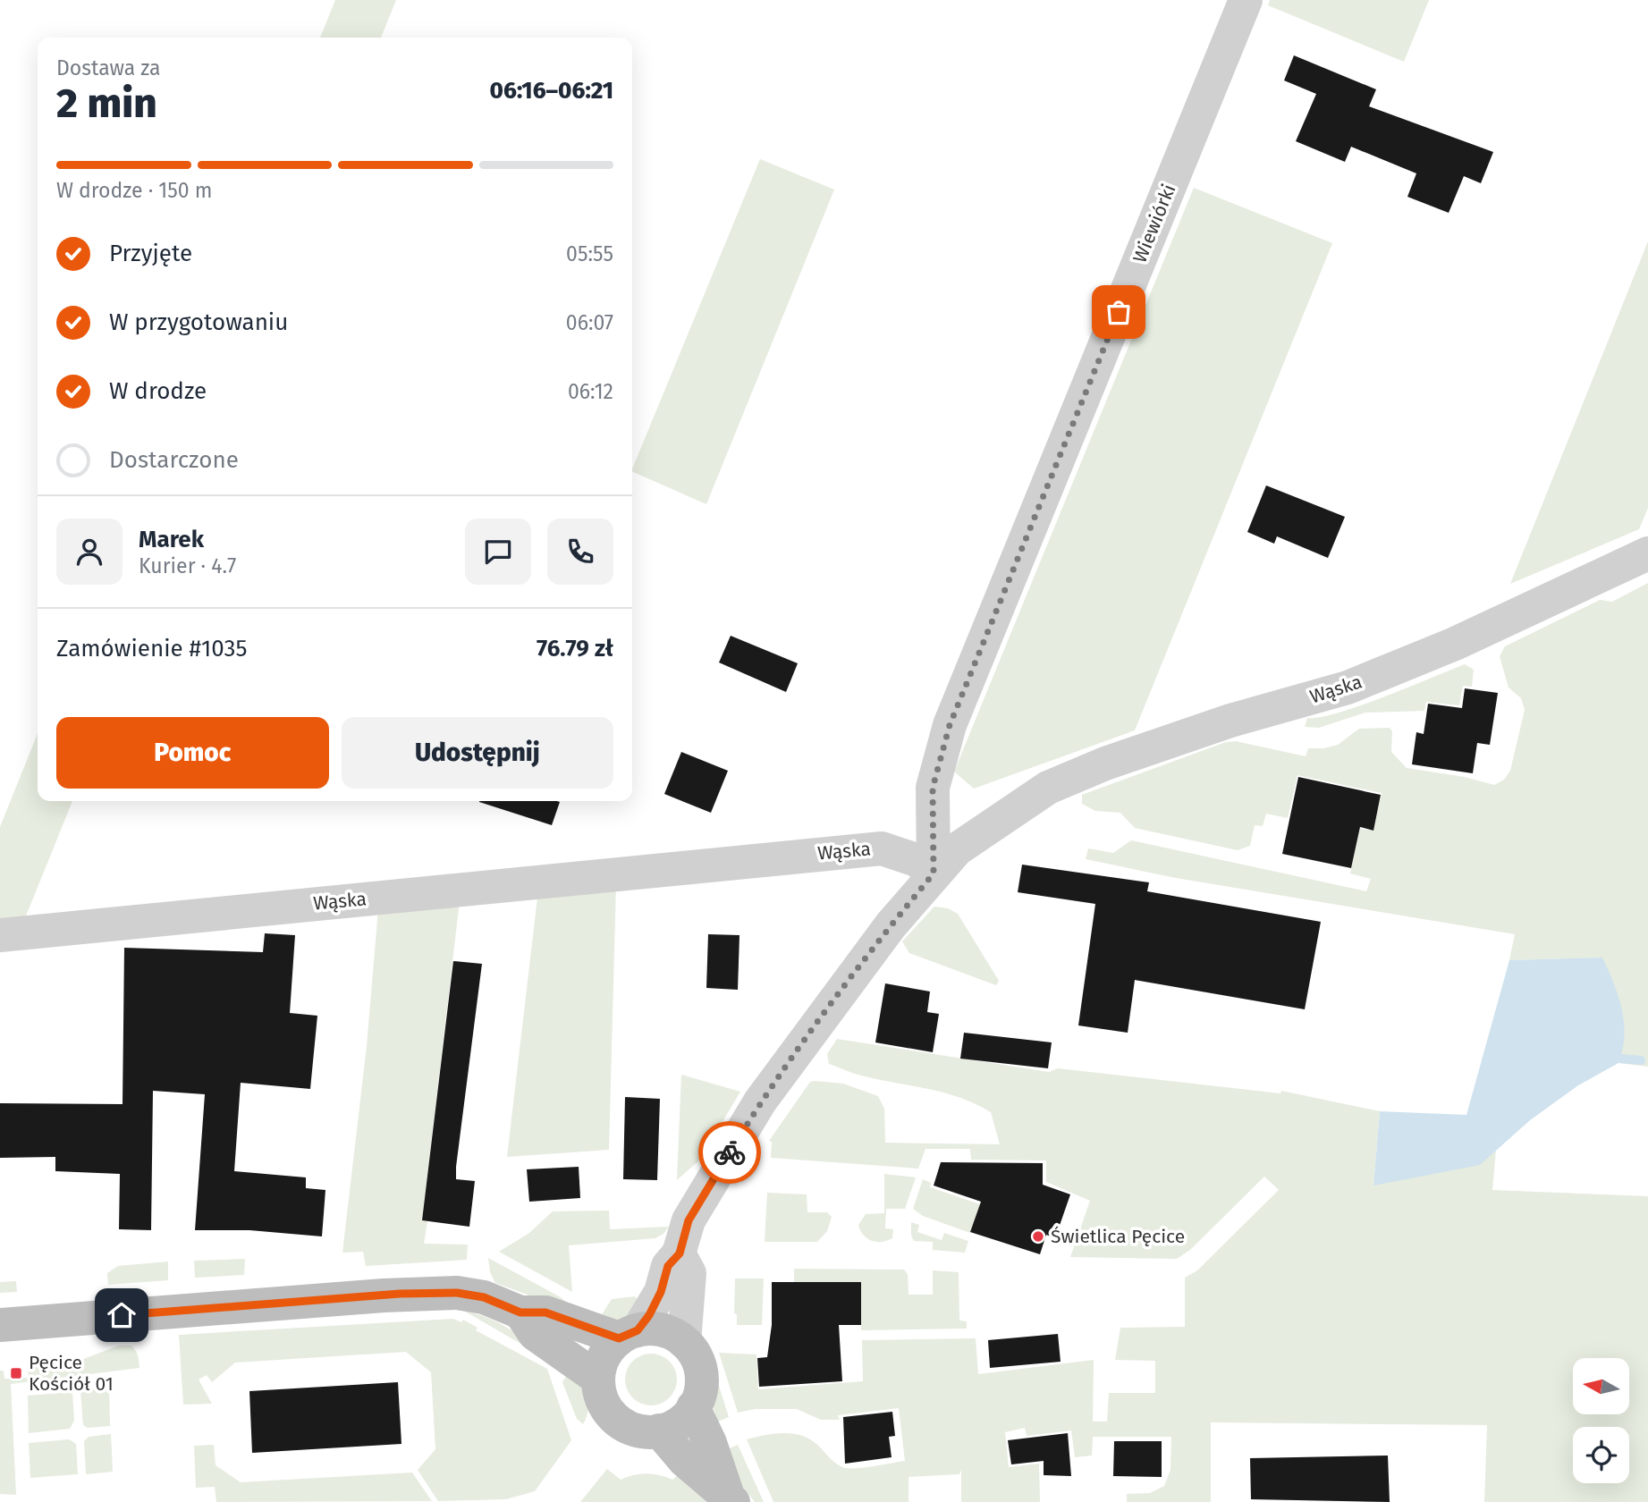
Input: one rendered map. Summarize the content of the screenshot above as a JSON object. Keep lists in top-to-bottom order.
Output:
{
  "streets": {
    "street": ["Wiewiórki", "Wąska"]
  },
  "crossings": [
    ["Wiewiórki", "Wąska"]
  ],
  "places": {
    "other": ["Świetlica Pęcice"],
    "transit": ["Pęcice Kościół 01"]
  },
  "north": "left",
  "page": {
    "heading": ["2 min", "Dostawa za", "06:16–06:21"],
    "panel": [
      "Marek",
      "Kurier · 4.7",
      "Zamówienie #1035",
      "76.79 zł"
    ],
    "bar": "W drodze · 150 m",
    "list": [
      ["Przyjęte", "05:55"],
      ["W przygotowaniu", "06:07"],
      ["W drodze", "06:12"],
      "Dostarczone"
    ],
    "buttons": ["Pomoc", "Udostępnij"]
  }
}
